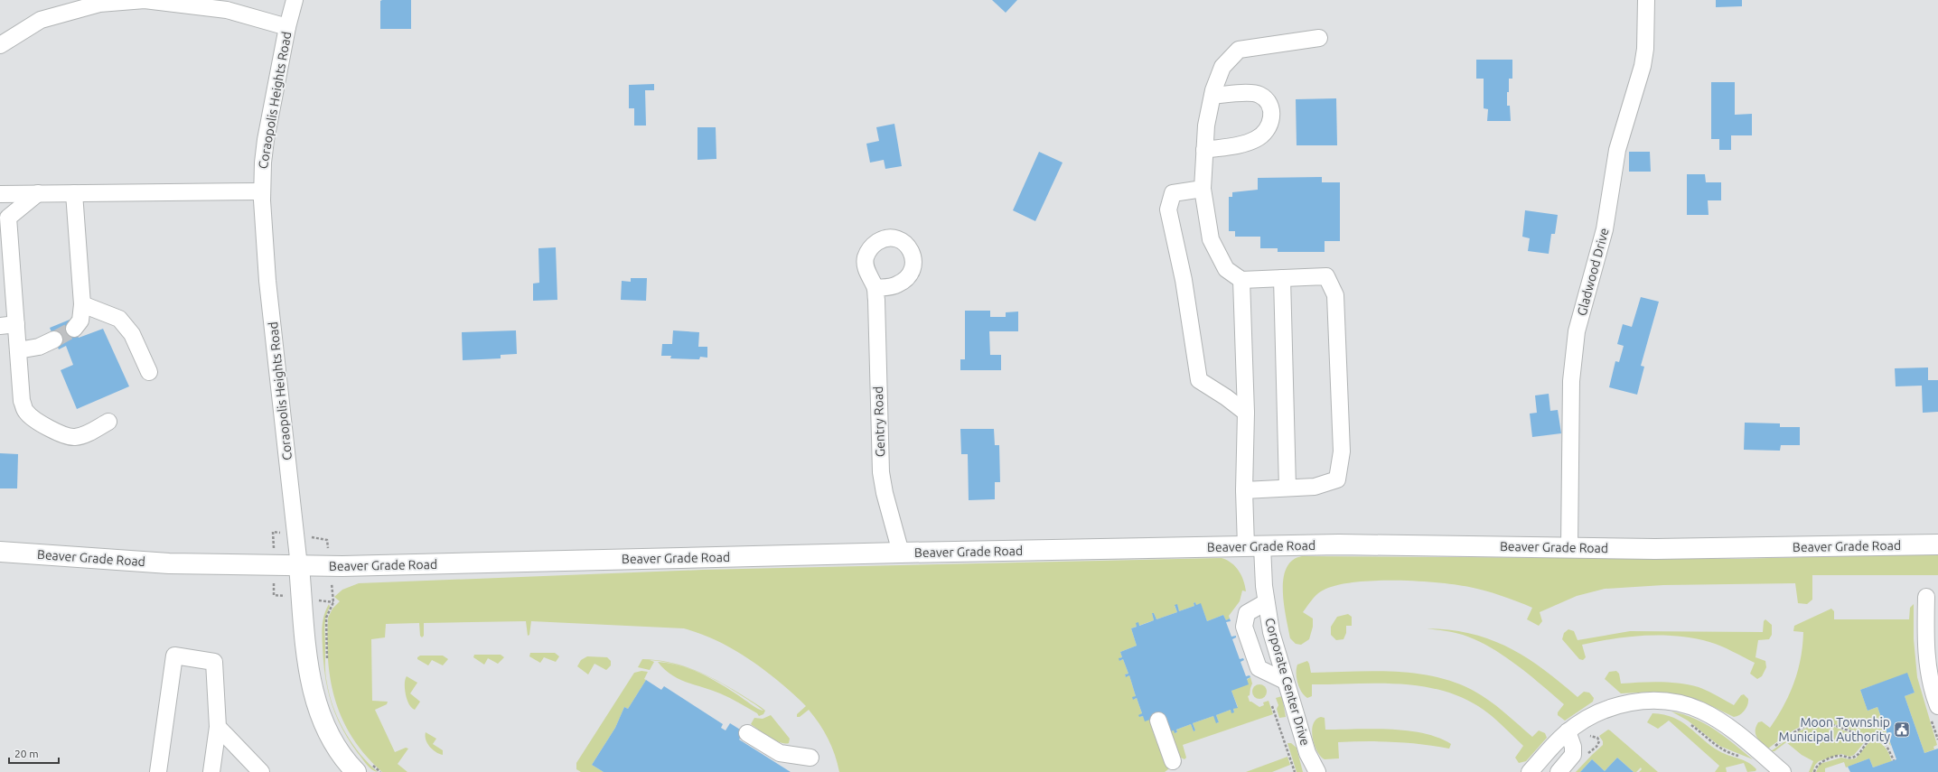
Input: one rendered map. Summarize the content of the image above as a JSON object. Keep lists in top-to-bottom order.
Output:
{
  "streets": {
    "main road": ["Coraopolis Heights Road", "Beaver Grade Road"],
    "street": ["Gladwood Drive", "Gentry Road", "Corporate Center Drive"]
  },
  "crossings": [
    ["Coraopolis Heights Road", "Beaver Grade Road"],
    ["Gladwood Drive", "Beaver Grade Road"],
    ["Gentry Road", "Beaver Grade Road"],
    ["Beaver Grade Road", "Corporate Center Drive"]
  ],
  "places": {
    "public building": ["Moon Township Municipal Authority"]
  },
  "scale_bar": "20 m"
}
